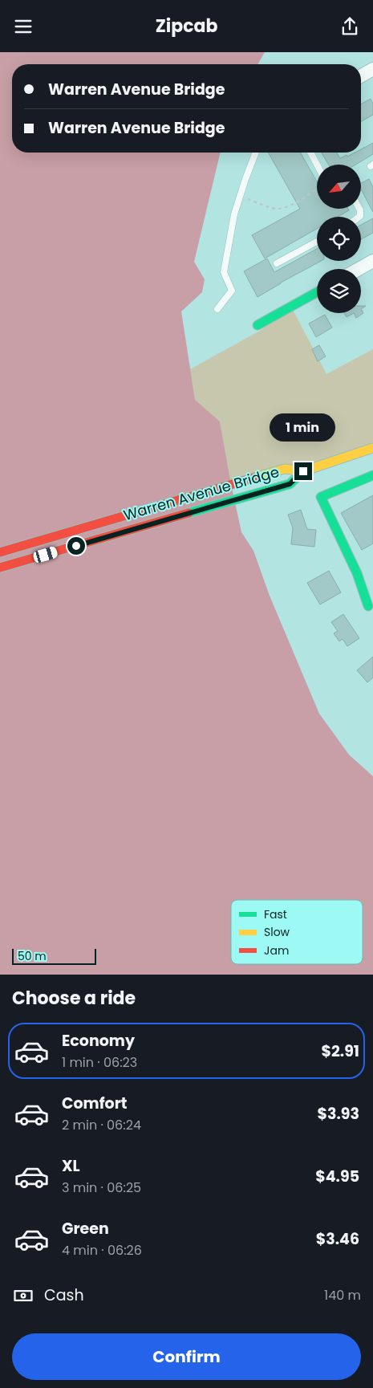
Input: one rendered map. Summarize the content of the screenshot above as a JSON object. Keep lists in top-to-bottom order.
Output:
{
  "streets": {
    "main road": ["Warren Avenue Bridge"]
  },
  "legend": ["Fast", "Slow", "Jam"],
  "scale_bar": "50 m",
  "north": "bottom left",
  "page": {
    "header": "Zipcab",
    "banner": ["Warren Avenue Bridge", "Warren Avenue Bridge"],
    "bubble": "1 min",
    "scale": "50 m",
    "heading": "Choose a ride",
    "list": [
      {
        "name": "Economy",
        "note": "1 min · 06:23",
        "value": "$2.91"
      },
      {
        "name": "Comfort",
        "note": "2 min · 06:24",
        "value": "$3.93"
      },
      {
        "name": "XL",
        "note": "3 min · 06:25",
        "value": "$4.95"
      },
      {
        "name": "Green",
        "note": "4 min · 06:26",
        "value": "$3.46"
      }
    ],
    "pay": ["Cash", "140 m"],
    "buttons": "Confirm"
  }
}
